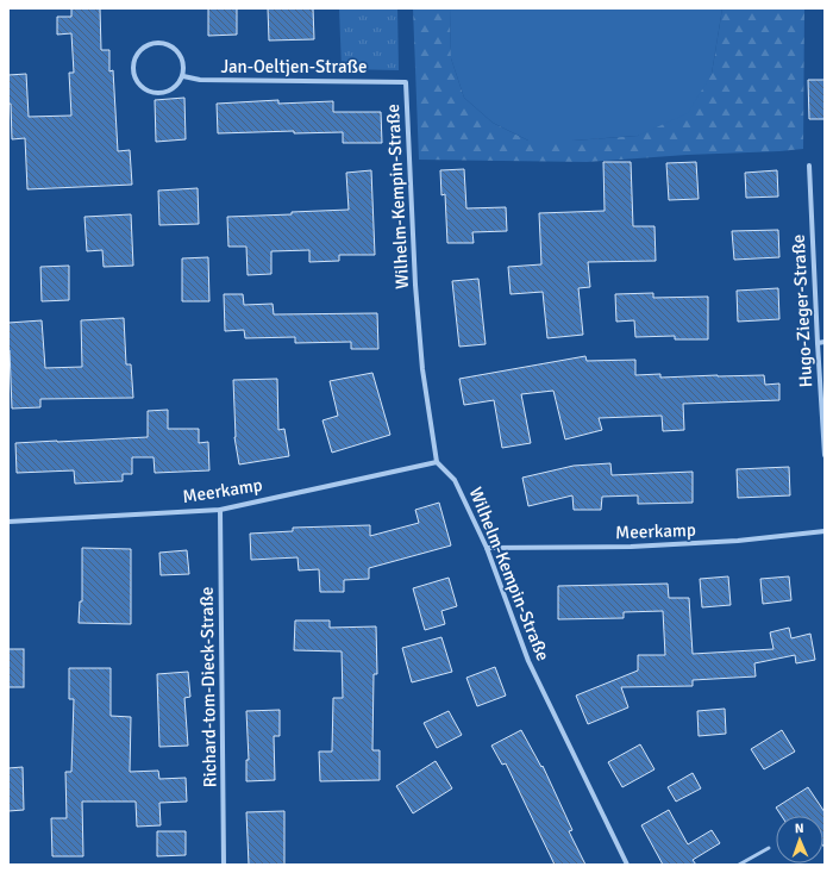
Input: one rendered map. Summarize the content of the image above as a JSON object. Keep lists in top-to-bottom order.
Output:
{
  "streets": {
    "street": [
      "Jan-Oeltjen-Straße",
      "Wilhelm-Kempin-Straße",
      "Hugo-Zieger-Straße",
      "Meerkamp",
      "Richard-tom-Dieck-Straße"
    ]
  },
  "crossings": [
    ["Jan-Oeltjen-Straße", "Wilhelm-Kempin-Straße"],
    ["Wilhelm-Kempin-Straße", "Meerkamp"],
    ["Meerkamp", "Richard-tom-Dieck-Straße"]
  ],
  "north": "top"
}
